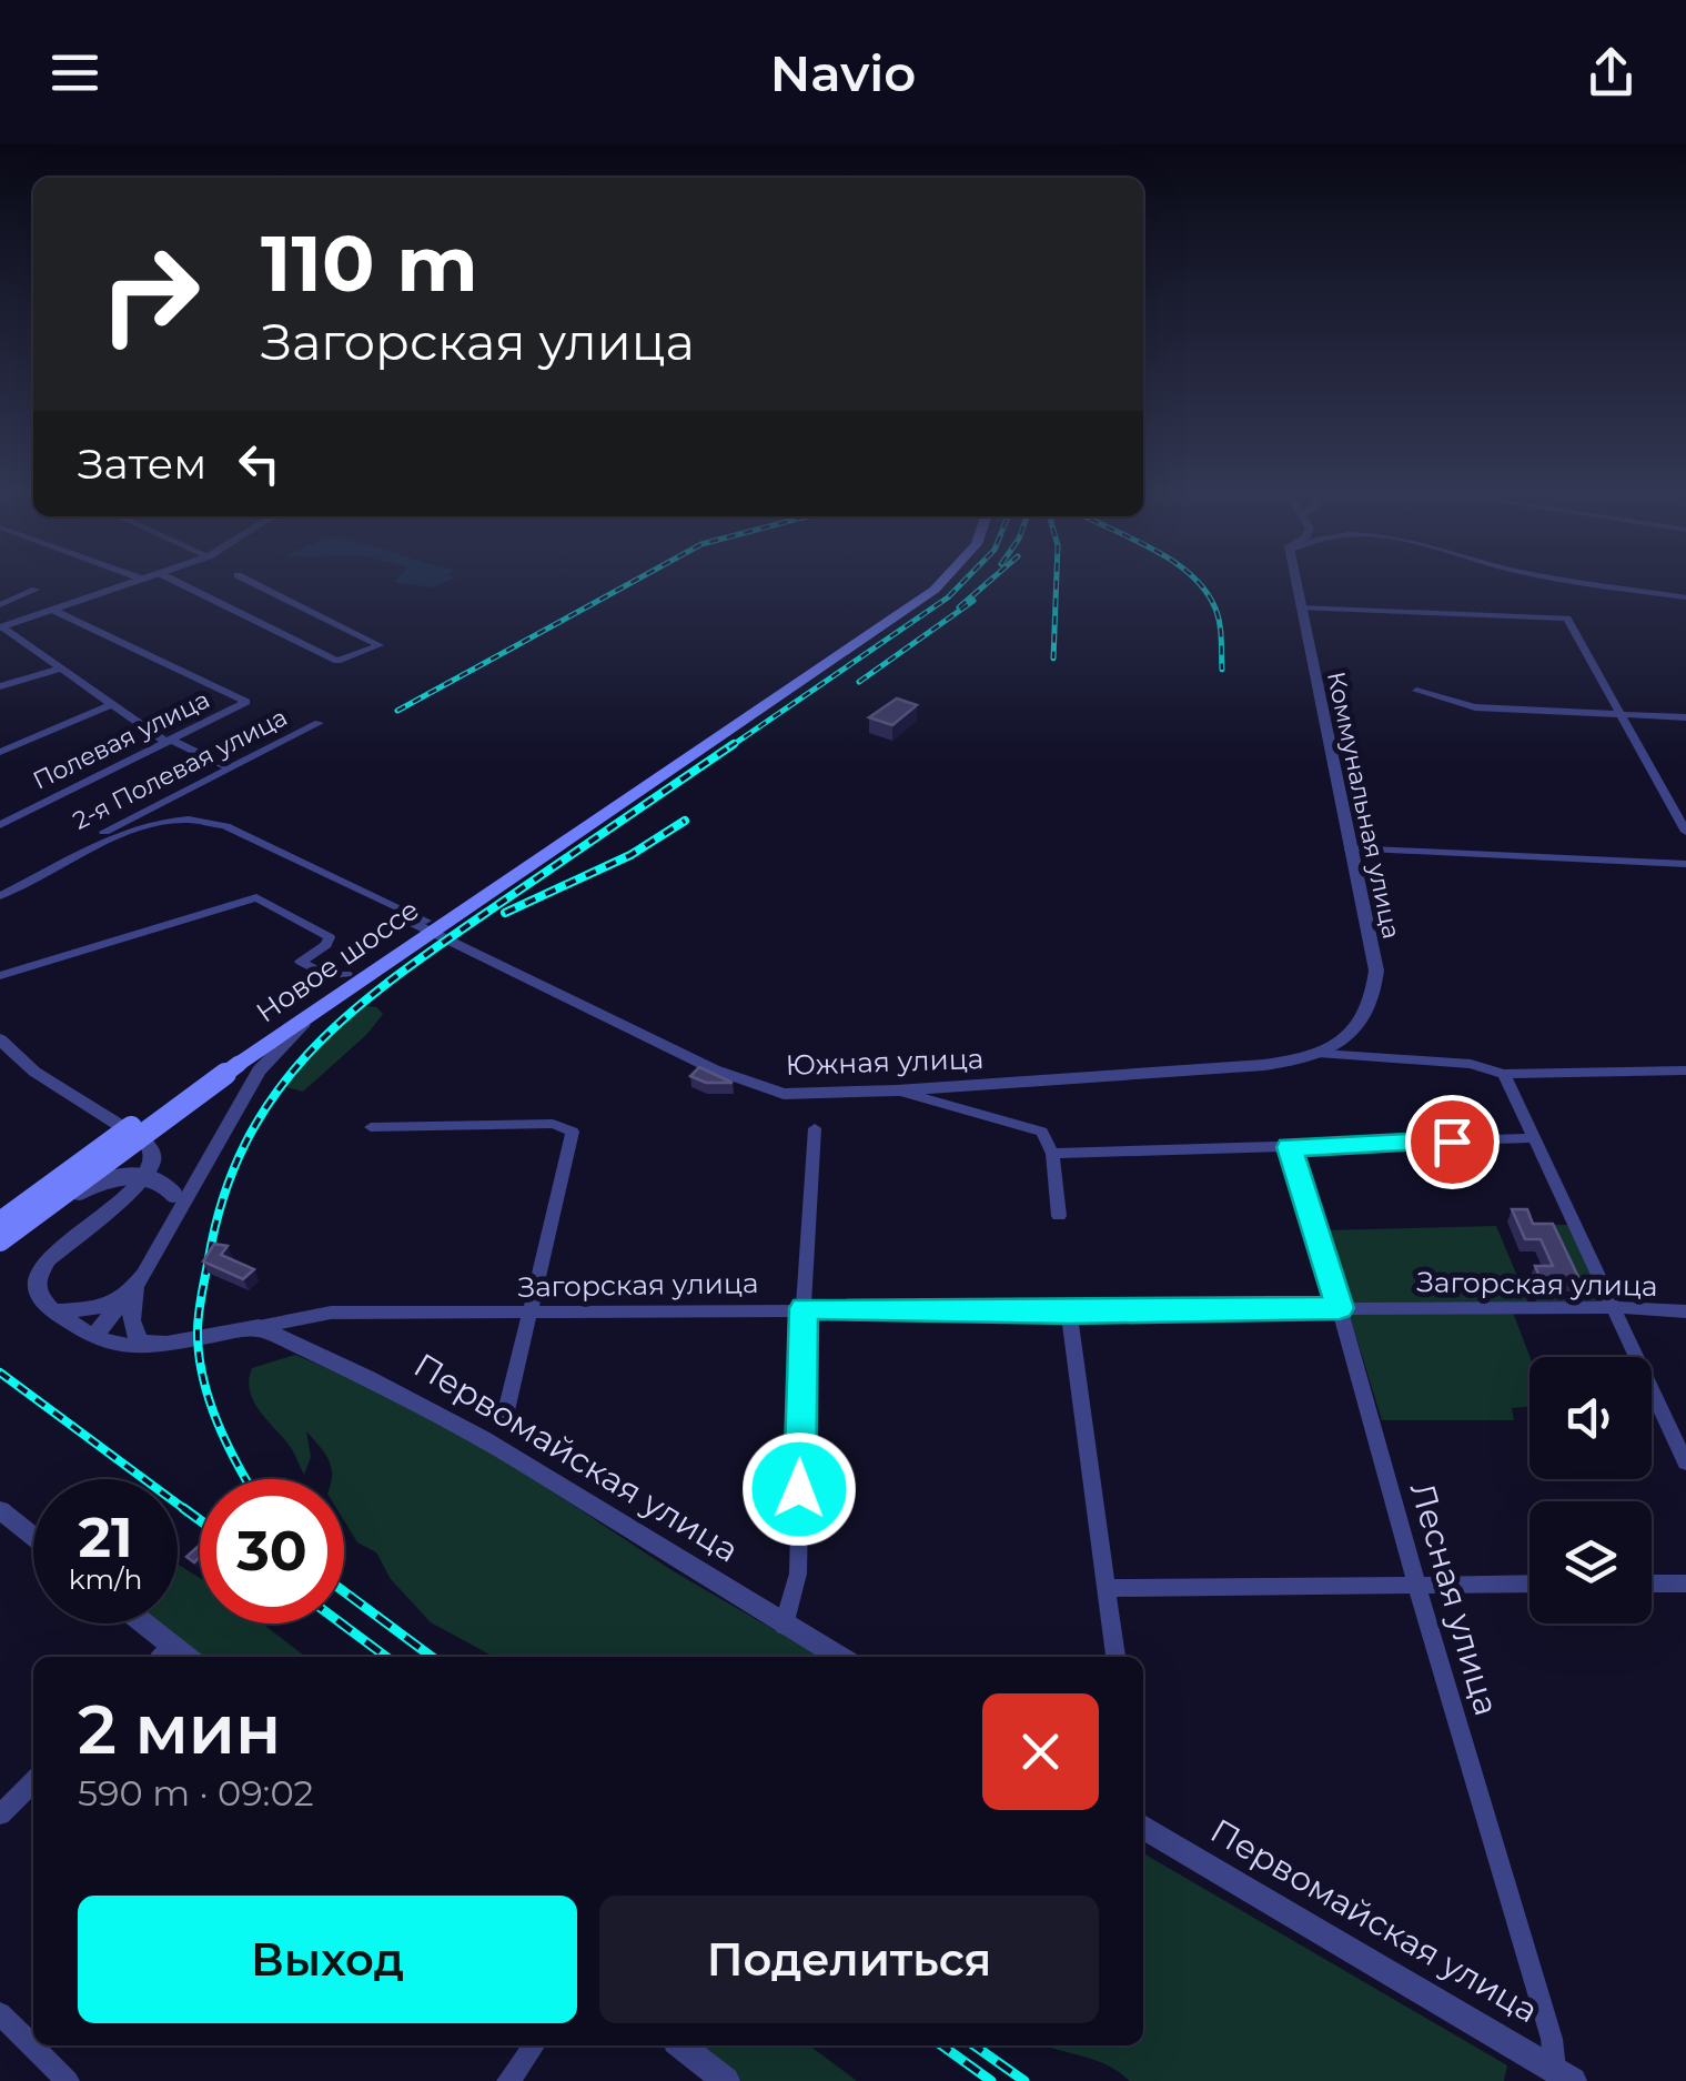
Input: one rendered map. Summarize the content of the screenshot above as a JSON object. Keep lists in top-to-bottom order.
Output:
{
  "streets": {
    "main road": ["Новое шоссе"],
    "street": [
      "Полевая улица",
      "2-я Полевая улица",
      "Коммунальная улица",
      "Южная улица",
      "Загорская улица",
      "Первомайская улица",
      "Лесная улица"
    ]
  },
  "crossings": [
    ["Коммунальная улица", "Южная улица"],
    ["Новое шоссе", "Южная улица"],
    ["Загорская улица", "Первомайская улица"],
    ["Загорская улица", "Лесная улица"],
    ["Первомайская улица", "Лесная улица"]
  ],
  "page": {
    "header": "Navio",
    "turn": ["110 m", "Загорская улица"],
    "then": "Затем",
    "speed": "21 km/h",
    "limit": "30",
    "heading": ["2 мин", "590 m · 09:02"],
    "buttons": ["Выход", "Поделиться"]
  }
}
